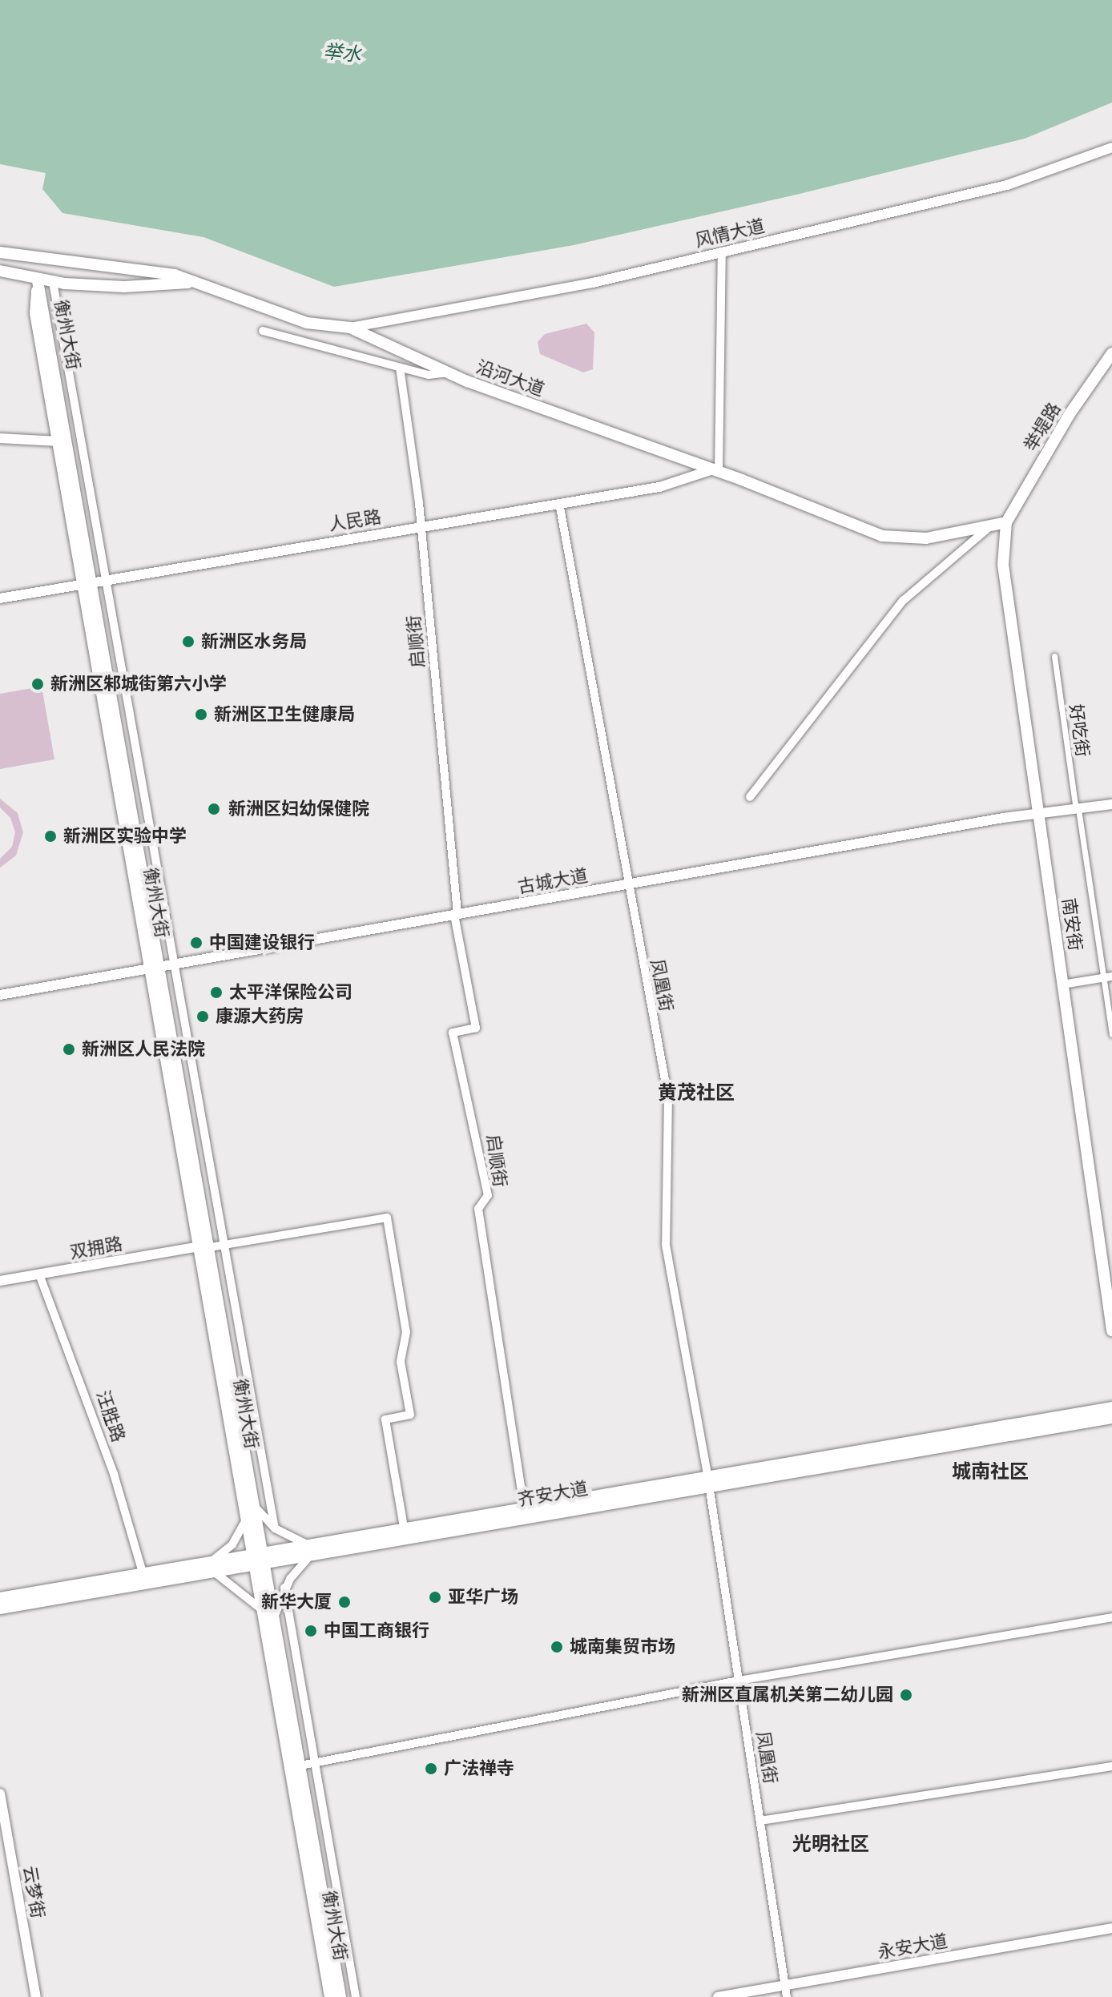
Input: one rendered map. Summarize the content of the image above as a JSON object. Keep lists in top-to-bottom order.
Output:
{
  "streets": {
    "main road": [
      "衡州大街",
      "沿河大道",
      "举堤路",
      "南安街",
      "齐安大道"
    ],
    "street": [
      "风情大道",
      "人民路",
      "启顺街",
      "好吃街",
      "古城大道",
      "凤凰街",
      "双拥路",
      "汪胜路",
      "云梦街",
      "永安大道"
    ]
  },
  "crossings": [
    ["风情大道", "沿河大道"],
    ["衡州大街", "人民路"],
    ["衡州大街", "古城大道"],
    ["衡州大街", "双拥路"],
    ["衡州大街", "齐安大道"],
    ["沿河大道", "举堤路"],
    ["沿河大道", "人民路"],
    ["沿河大道", "南安街"],
    ["举堤路", "南安街"],
    ["人民路", "启顺街"],
    ["人民路", "凤凰街"],
    ["启顺街", "古城大道"],
    ["启顺街", "齐安大道"],
    ["好吃街", "古城大道"],
    ["古城大道", "南安街"],
    ["古城大道", "凤凰街"],
    ["凤凰街", "齐安大道"],
    ["凤凰街", "永安大道"],
    ["双拥路", "汪胜路"],
    ["双拥路", "齐安大道"],
    ["汪胜路", "齐安大道"]
  ],
  "districts": ["黄茂社区", "城南社区", "光明社区"],
  "water": ["举水"],
  "places": [
    "新洲区水务局",
    "新洲区邾城街第六小学",
    "新洲区卫生健康局",
    "新洲区妇幼保健院",
    "新洲区实验中学",
    "中国建设银行",
    "太平洋保险公司",
    "康源大药房",
    "新洲区人民法院",
    "亚华广场",
    "新华大厦",
    "中国工商银行",
    "城南集贸市场",
    "新洲区直属机关第二幼儿园",
    "广法禅寺"
  ]
}
